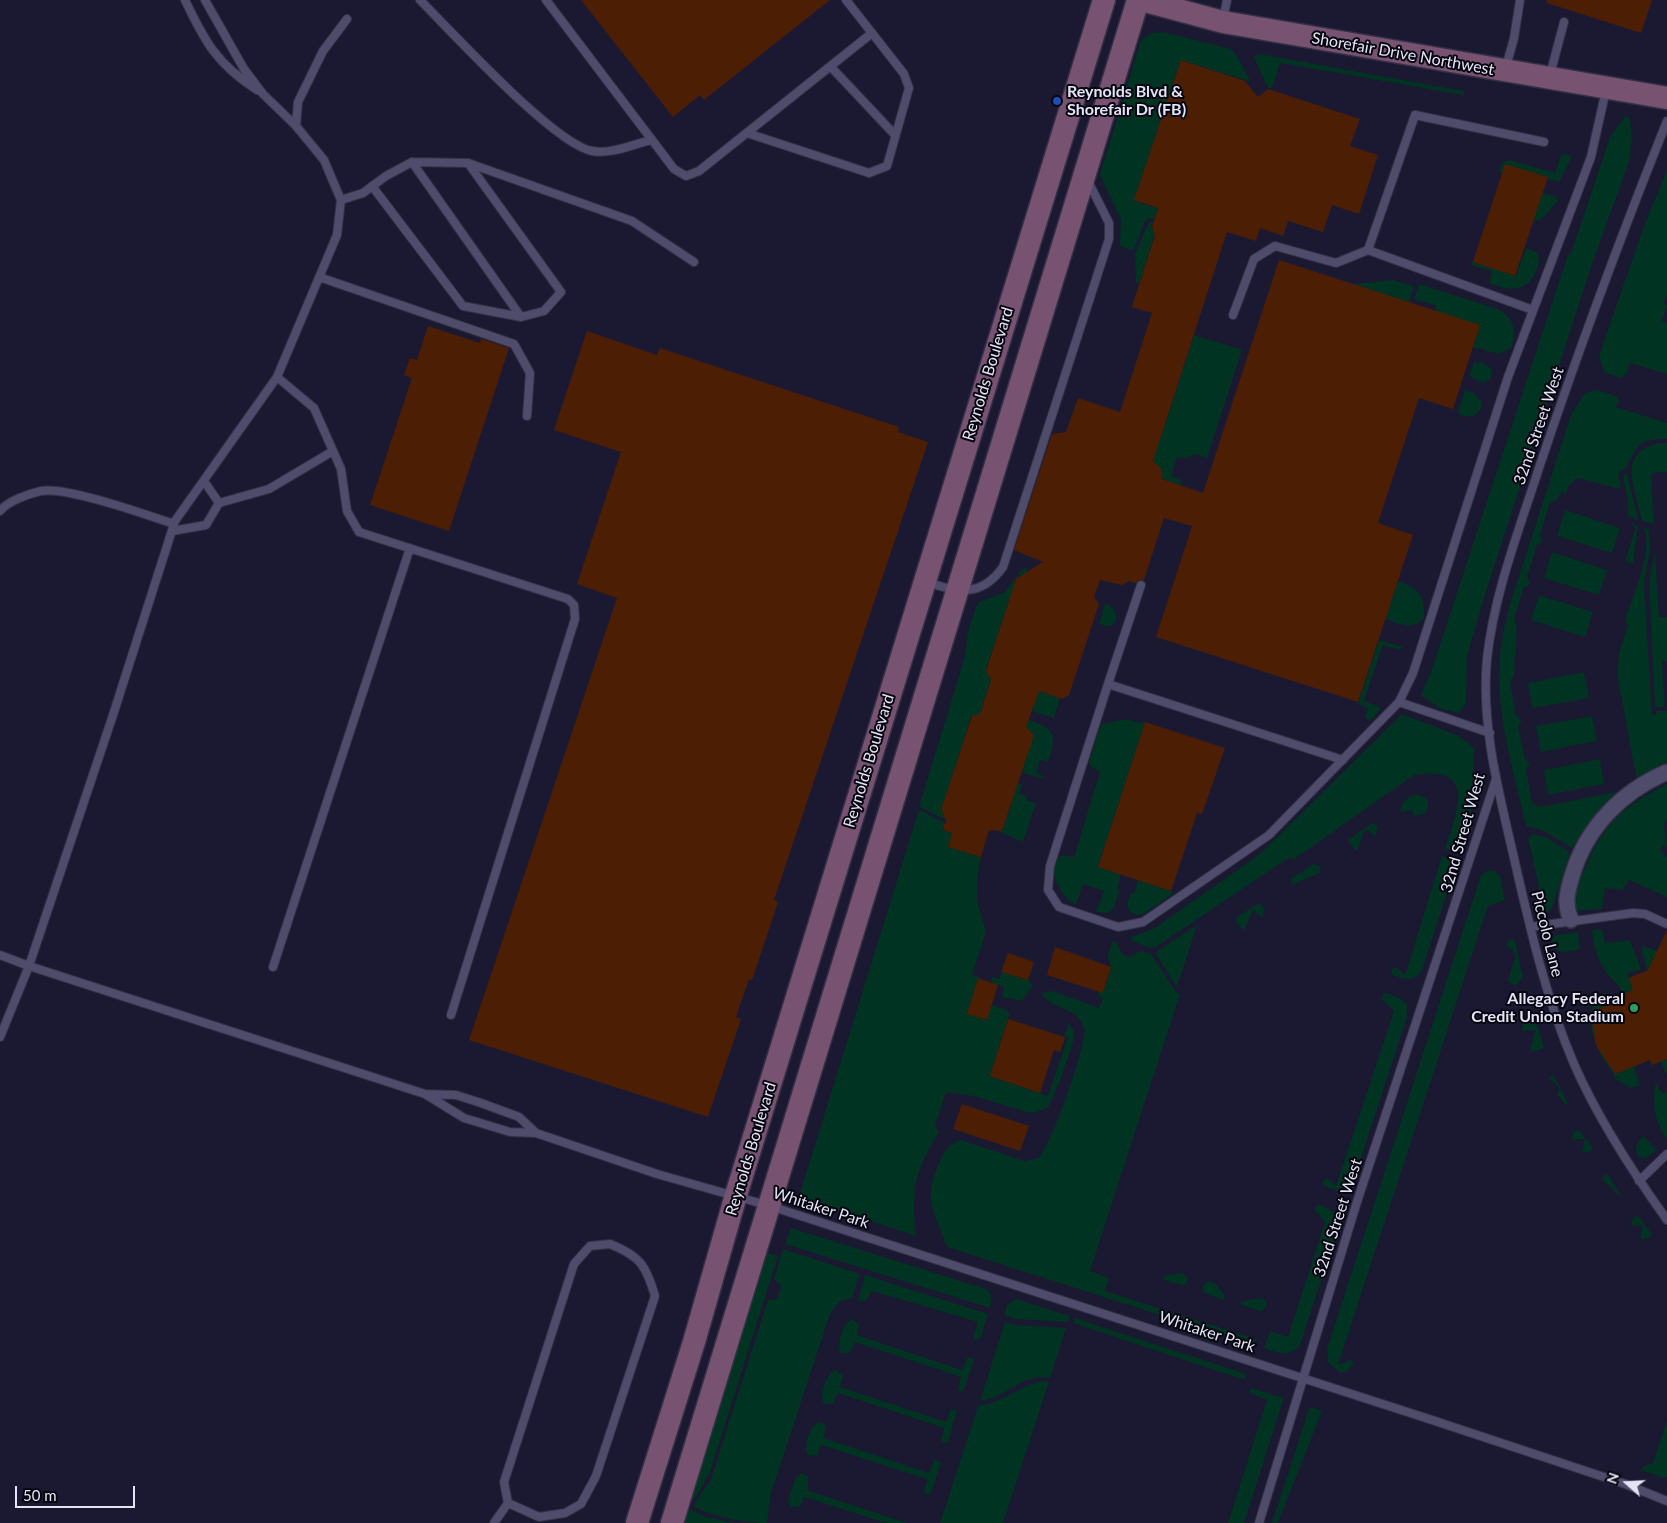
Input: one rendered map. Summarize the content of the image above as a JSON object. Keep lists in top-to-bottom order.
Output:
{
  "streets": {
    "main road": ["Shorefair Drive Northwest", "Reynolds Boulevard"],
    "lane": ["32nd Street West", "Piccolo Lane", "Whitaker Park"]
  },
  "crossings": [
    ["Reynolds Boulevard", "Whitaker Park"],
    ["32nd Street West", "Piccolo Lane"],
    ["32nd Street West", "Whitaker Park"]
  ],
  "places": ["Reynolds Blvd & Shorefair Dr (FB)", "Allegacy Federal Credit Union Stadium"],
  "scale_bar": "50 m",
  "north": "left"
}
